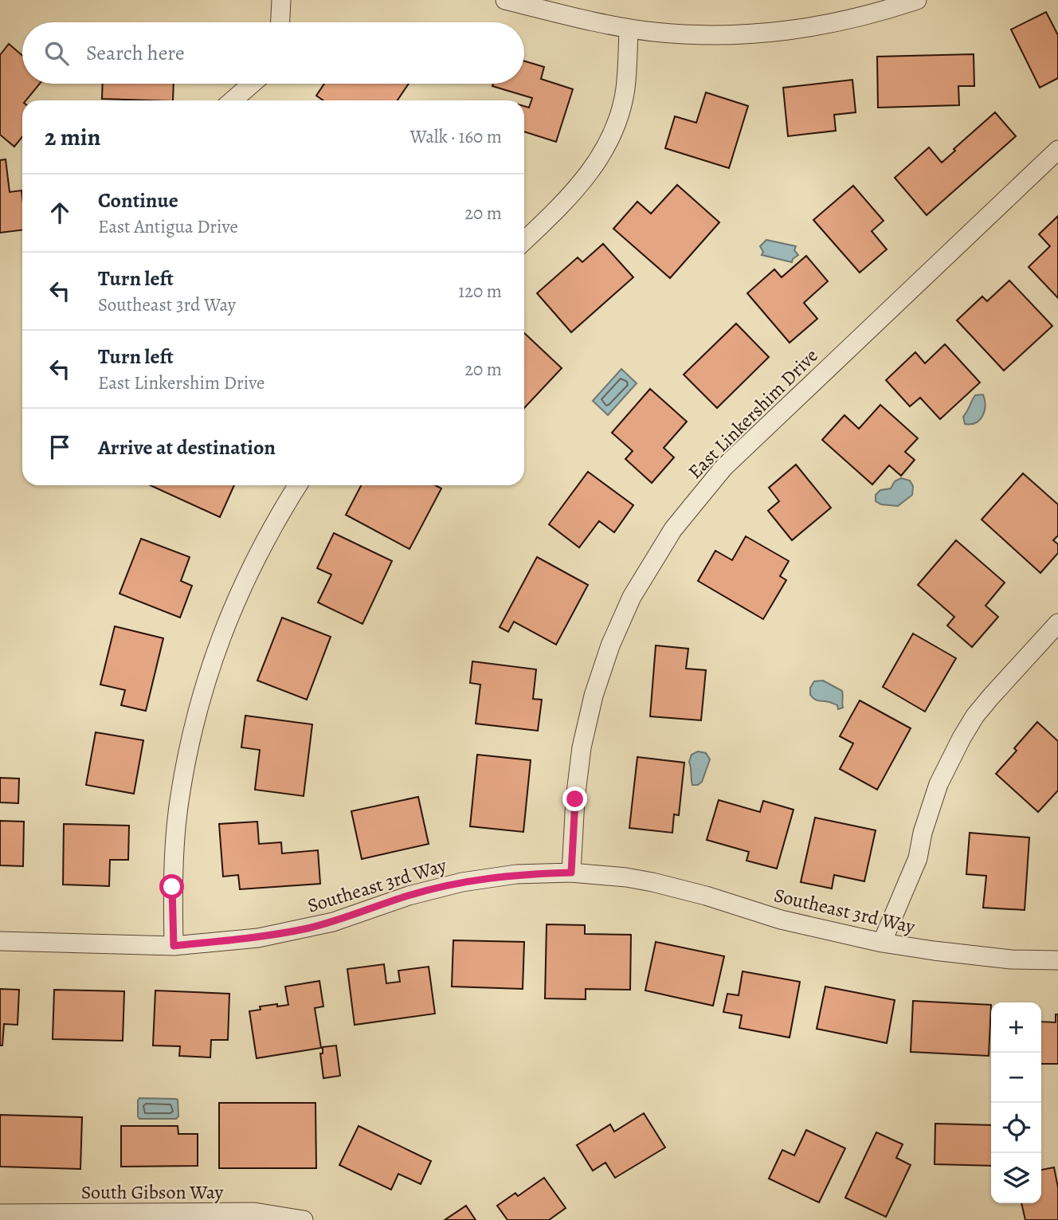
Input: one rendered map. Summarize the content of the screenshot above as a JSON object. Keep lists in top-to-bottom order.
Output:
{
  "streets": {
    "street": ["East Linkershim Drive", "Southeast 3rd Way", "South Gibson Way"]
  },
  "crossings": [
    ["East Linkershim Drive", "Southeast 3rd Way"]
  ],
  "page": {
    "search": "Search here",
    "heading": ["2 min", "Walk · 160 m"],
    "list": [
      ["Continue", "East Antigua Drive", "20 m"],
      ["Turn left", "Southeast 3rd Way", "120 m"],
      ["Turn left", "East Linkershim Drive", "20 m"],
      "Arrive at destination"
    ],
    "map_buttons": ["+", "−"]
  }
}
